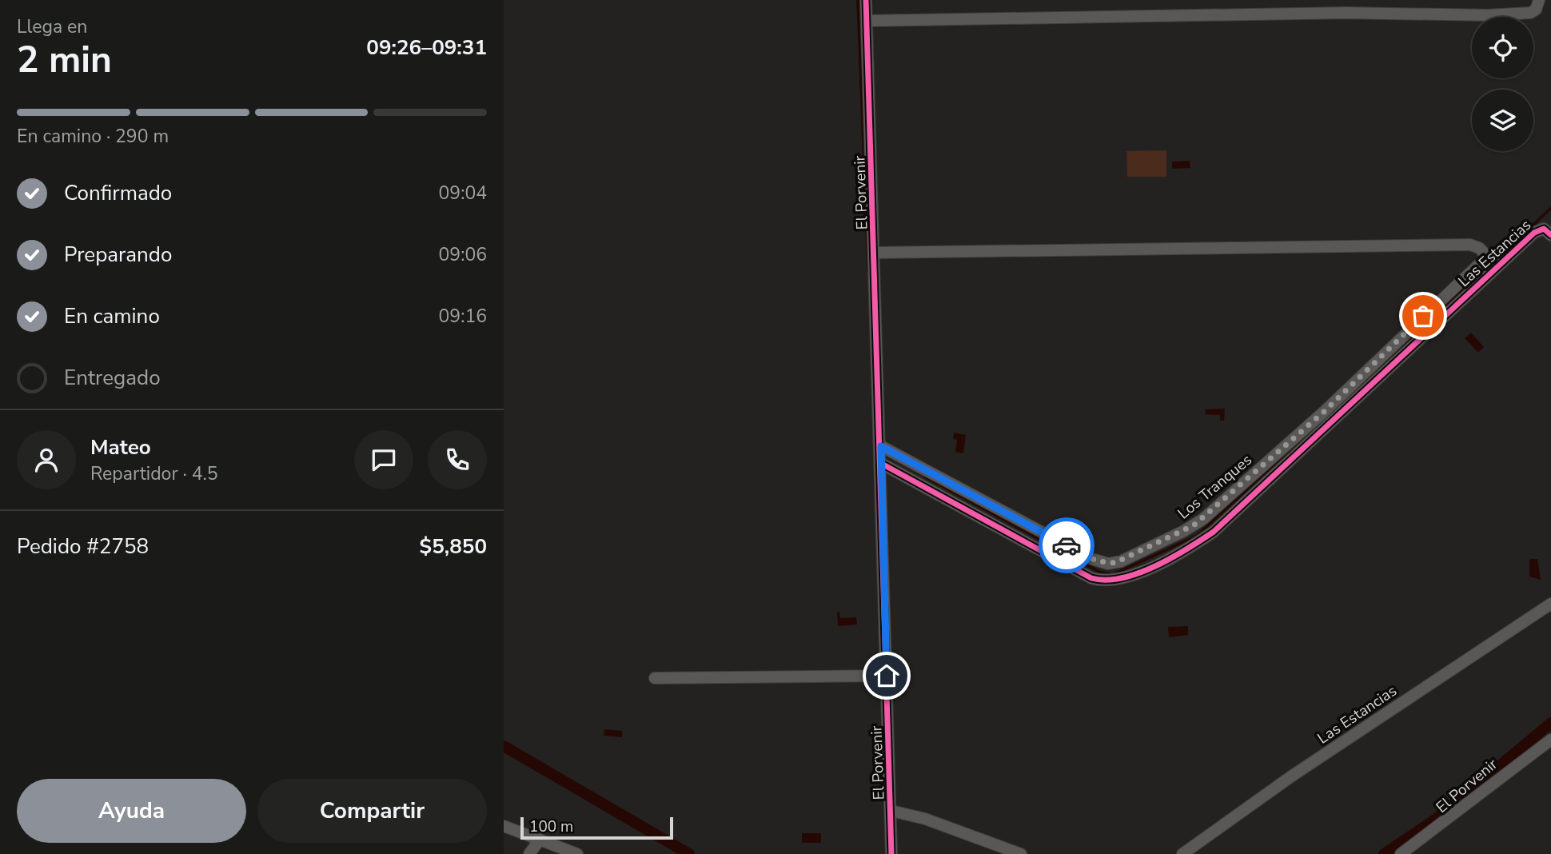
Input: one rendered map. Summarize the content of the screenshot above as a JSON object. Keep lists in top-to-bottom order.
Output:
{
  "streets": {
    "street": ["El Porvenir", "Las Estancias", "Los Tranques"]
  },
  "crossings": [
    ["El Porvenir", "Las Estancias"],
    ["El Porvenir", "Los Tranques"]
  ],
  "scale_bar": "100 m",
  "page": {
    "heading": ["2 min", "Llega en", "09:26–09:31"],
    "panel": [
      "Mateo",
      "Repartidor · 4.5",
      "Pedido #2758",
      "$5,850"
    ],
    "bar": "En camino · 290 m",
    "list": [
      ["Confirmado", "09:04"],
      ["Preparando", "09:06"],
      ["En camino", "09:16"],
      "Entregado"
    ],
    "buttons": ["Ayuda", "Compartir"],
    "scale": "100 m"
  }
}
